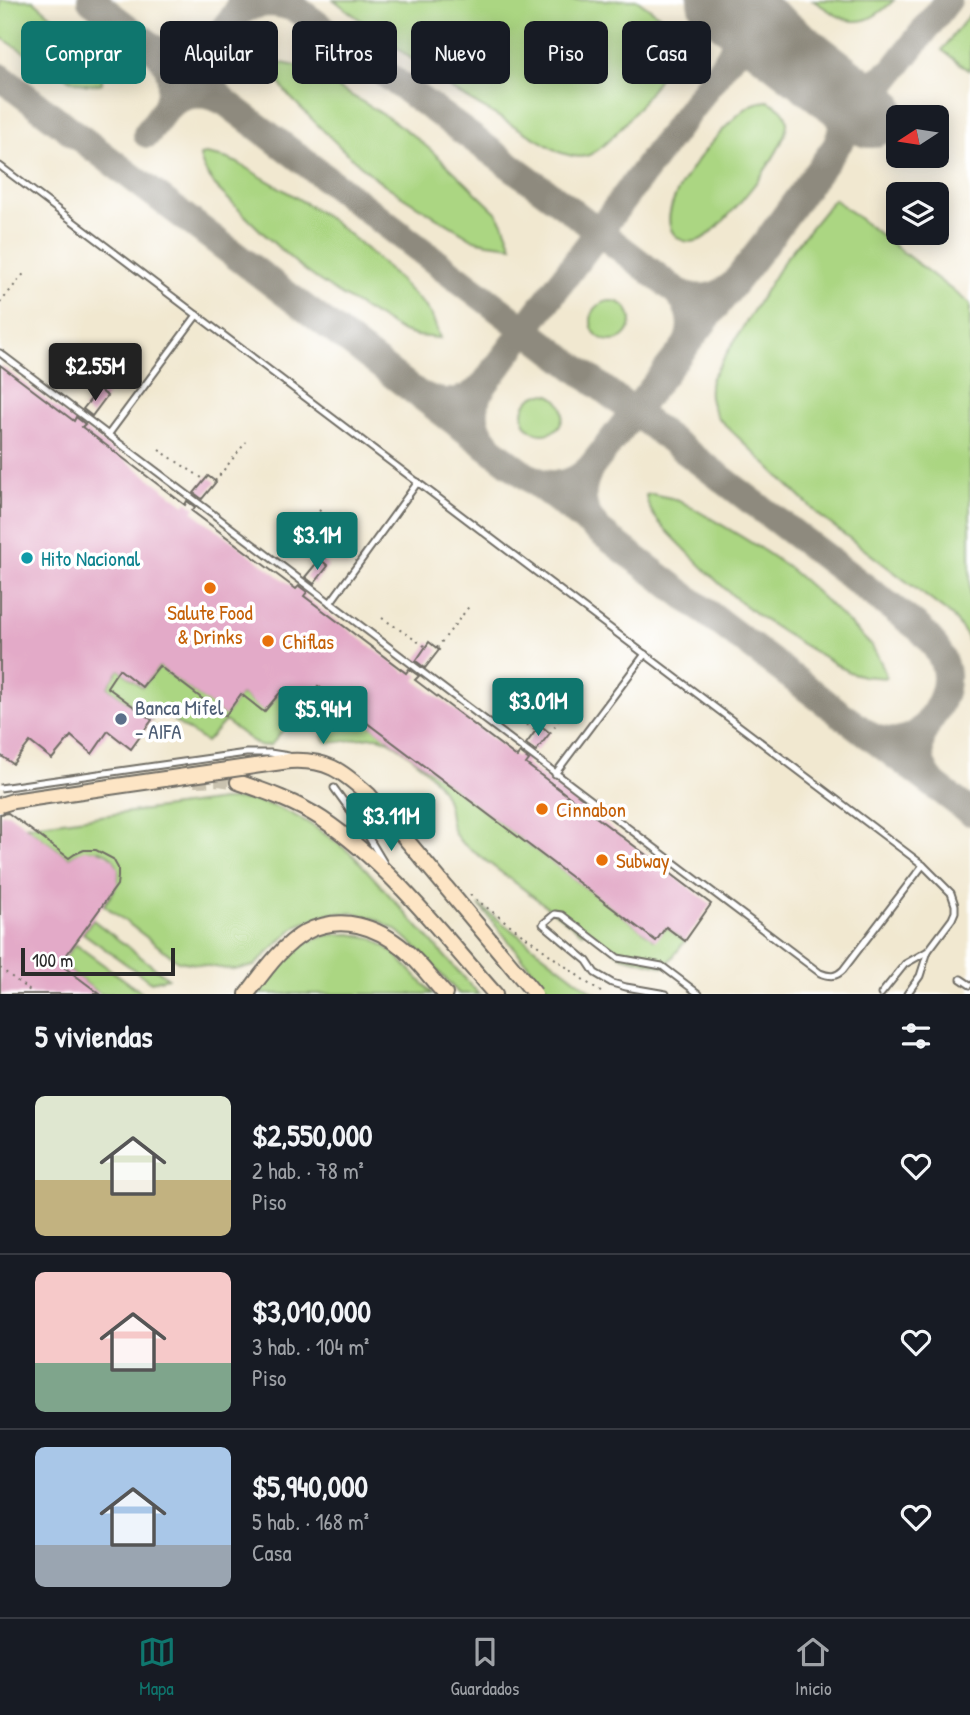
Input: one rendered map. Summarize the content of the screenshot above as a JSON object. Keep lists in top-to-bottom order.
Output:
{
  "places": [
    "Hito Nacional",
    "Salute Food & Drinks",
    "Chiflas",
    "Banca Mifel - AIFA",
    "Cinnabon",
    "Subway"
  ],
  "scale_bar": "100 m",
  "north": "left",
  "page": {
    "chip": [
      "Comprar",
      "Alquilar",
      "Filtros",
      "Nuevo",
      "Piso",
      "Casa"
    ],
    "price": [
      "$2.55M",
      "$3.1M",
      "$3.01M",
      "$5.94M",
      "$3.11M"
    ],
    "scale": "100 m",
    "heading": "5 viviendas",
    "list": [
      {
        "name": "$2,550,000",
        "note": "2 hab. · 78 m² · Piso"
      },
      {
        "name": "$3,010,000",
        "note": "3 hab. · 104 m² · Piso"
      },
      {
        "name": "$5,940,000",
        "note": "5 hab. · 168 m² · Casa"
      }
    ],
    "tabs": ["Mapa", "Guardados", "Inicio"]
  }
}
